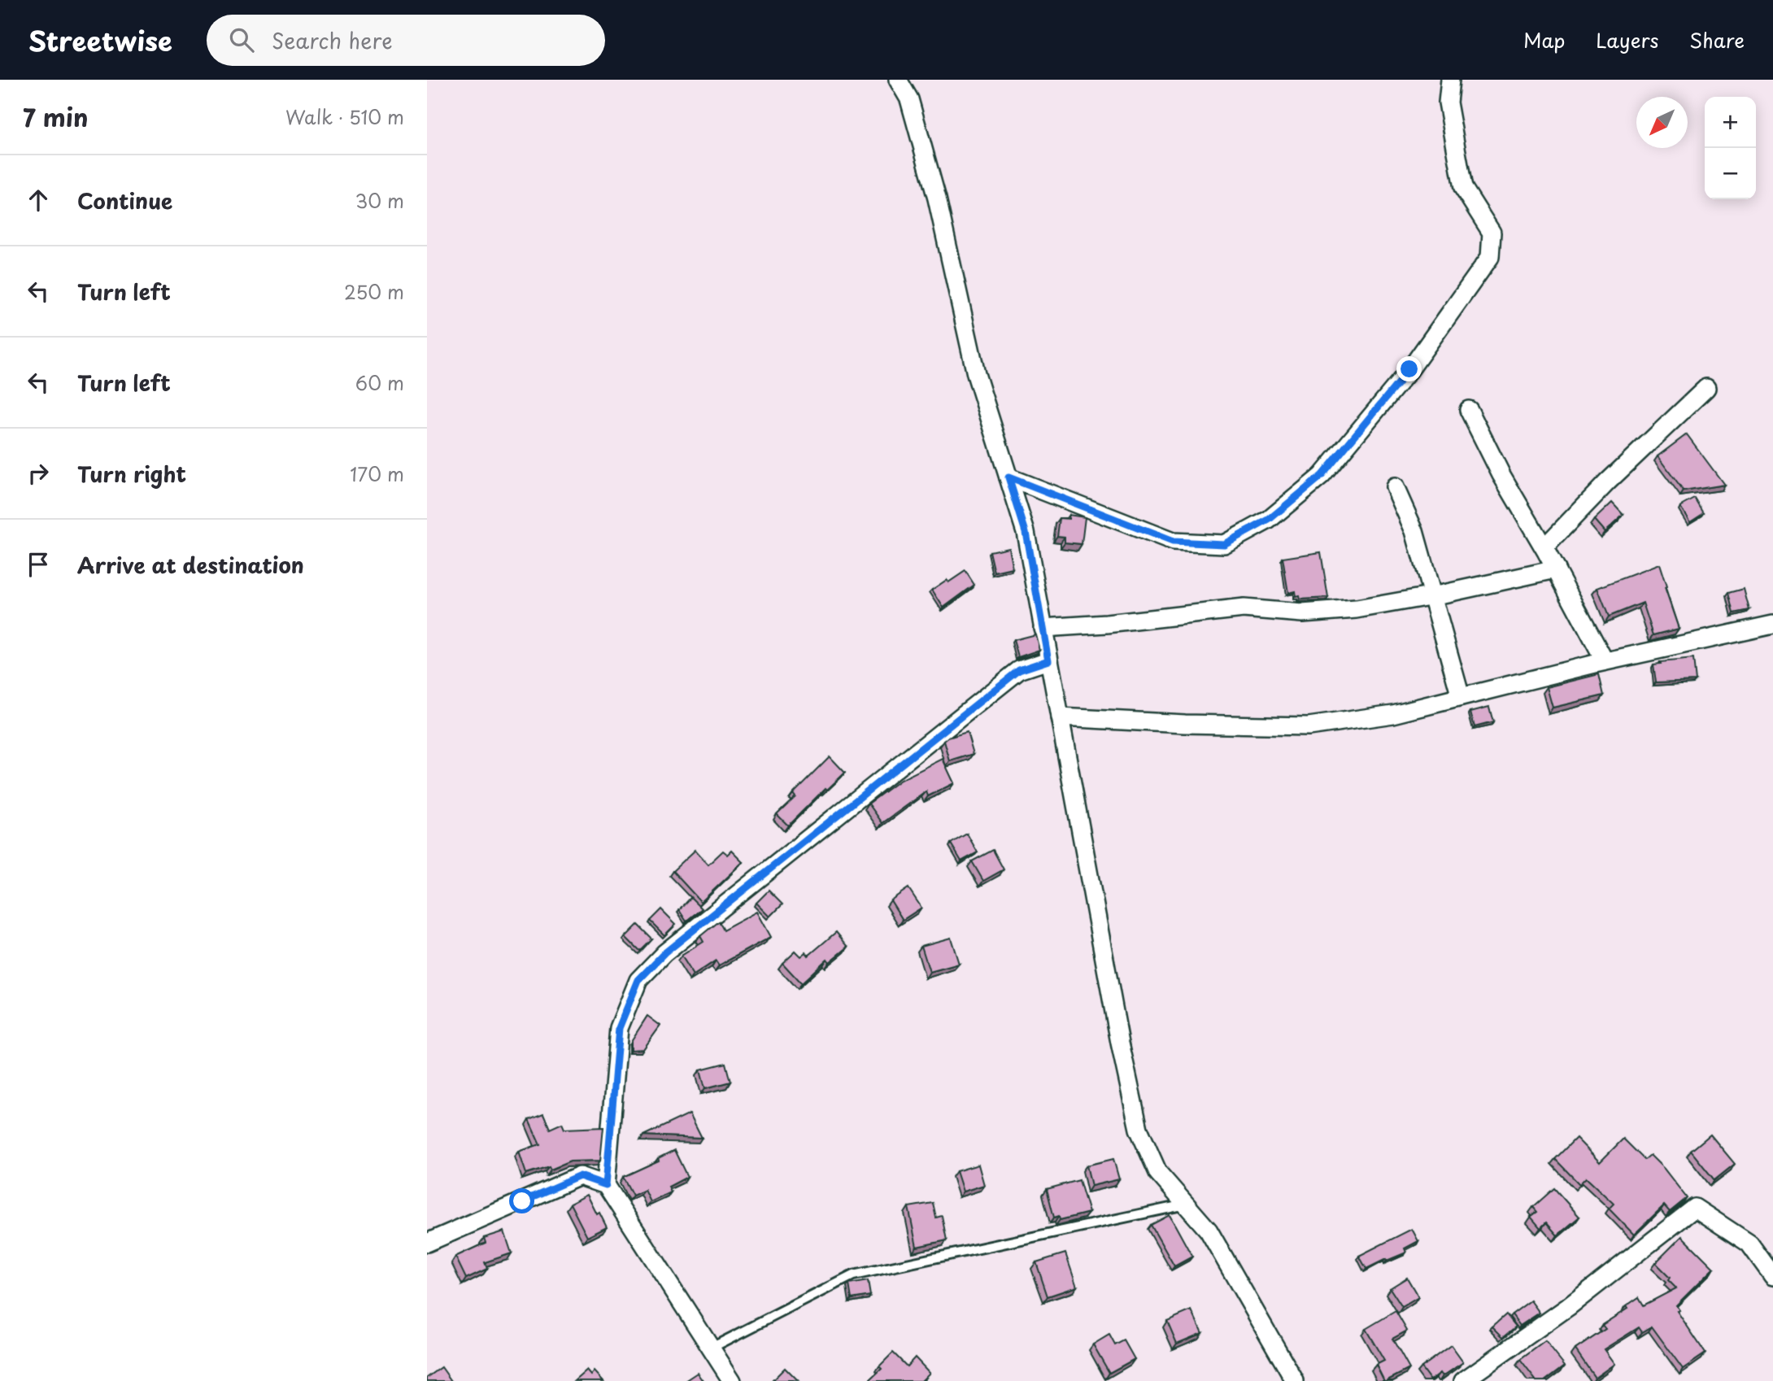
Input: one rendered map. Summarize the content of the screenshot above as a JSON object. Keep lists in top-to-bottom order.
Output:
{
  "north": "bottom left",
  "page": {
    "header": "Streetwise",
    "search": "Search here",
    "nav": ["Map", "Layers", "Share"],
    "heading": ["7 min", "Walk · 510 m"],
    "map_buttons": ["+", "−"],
    "list": [
      ["Continue", "30 m"],
      ["Turn left", "250 m"],
      ["Turn left", "60 m"],
      ["Turn right", "170 m"],
      "Arrive at destination"
    ]
  }
}
